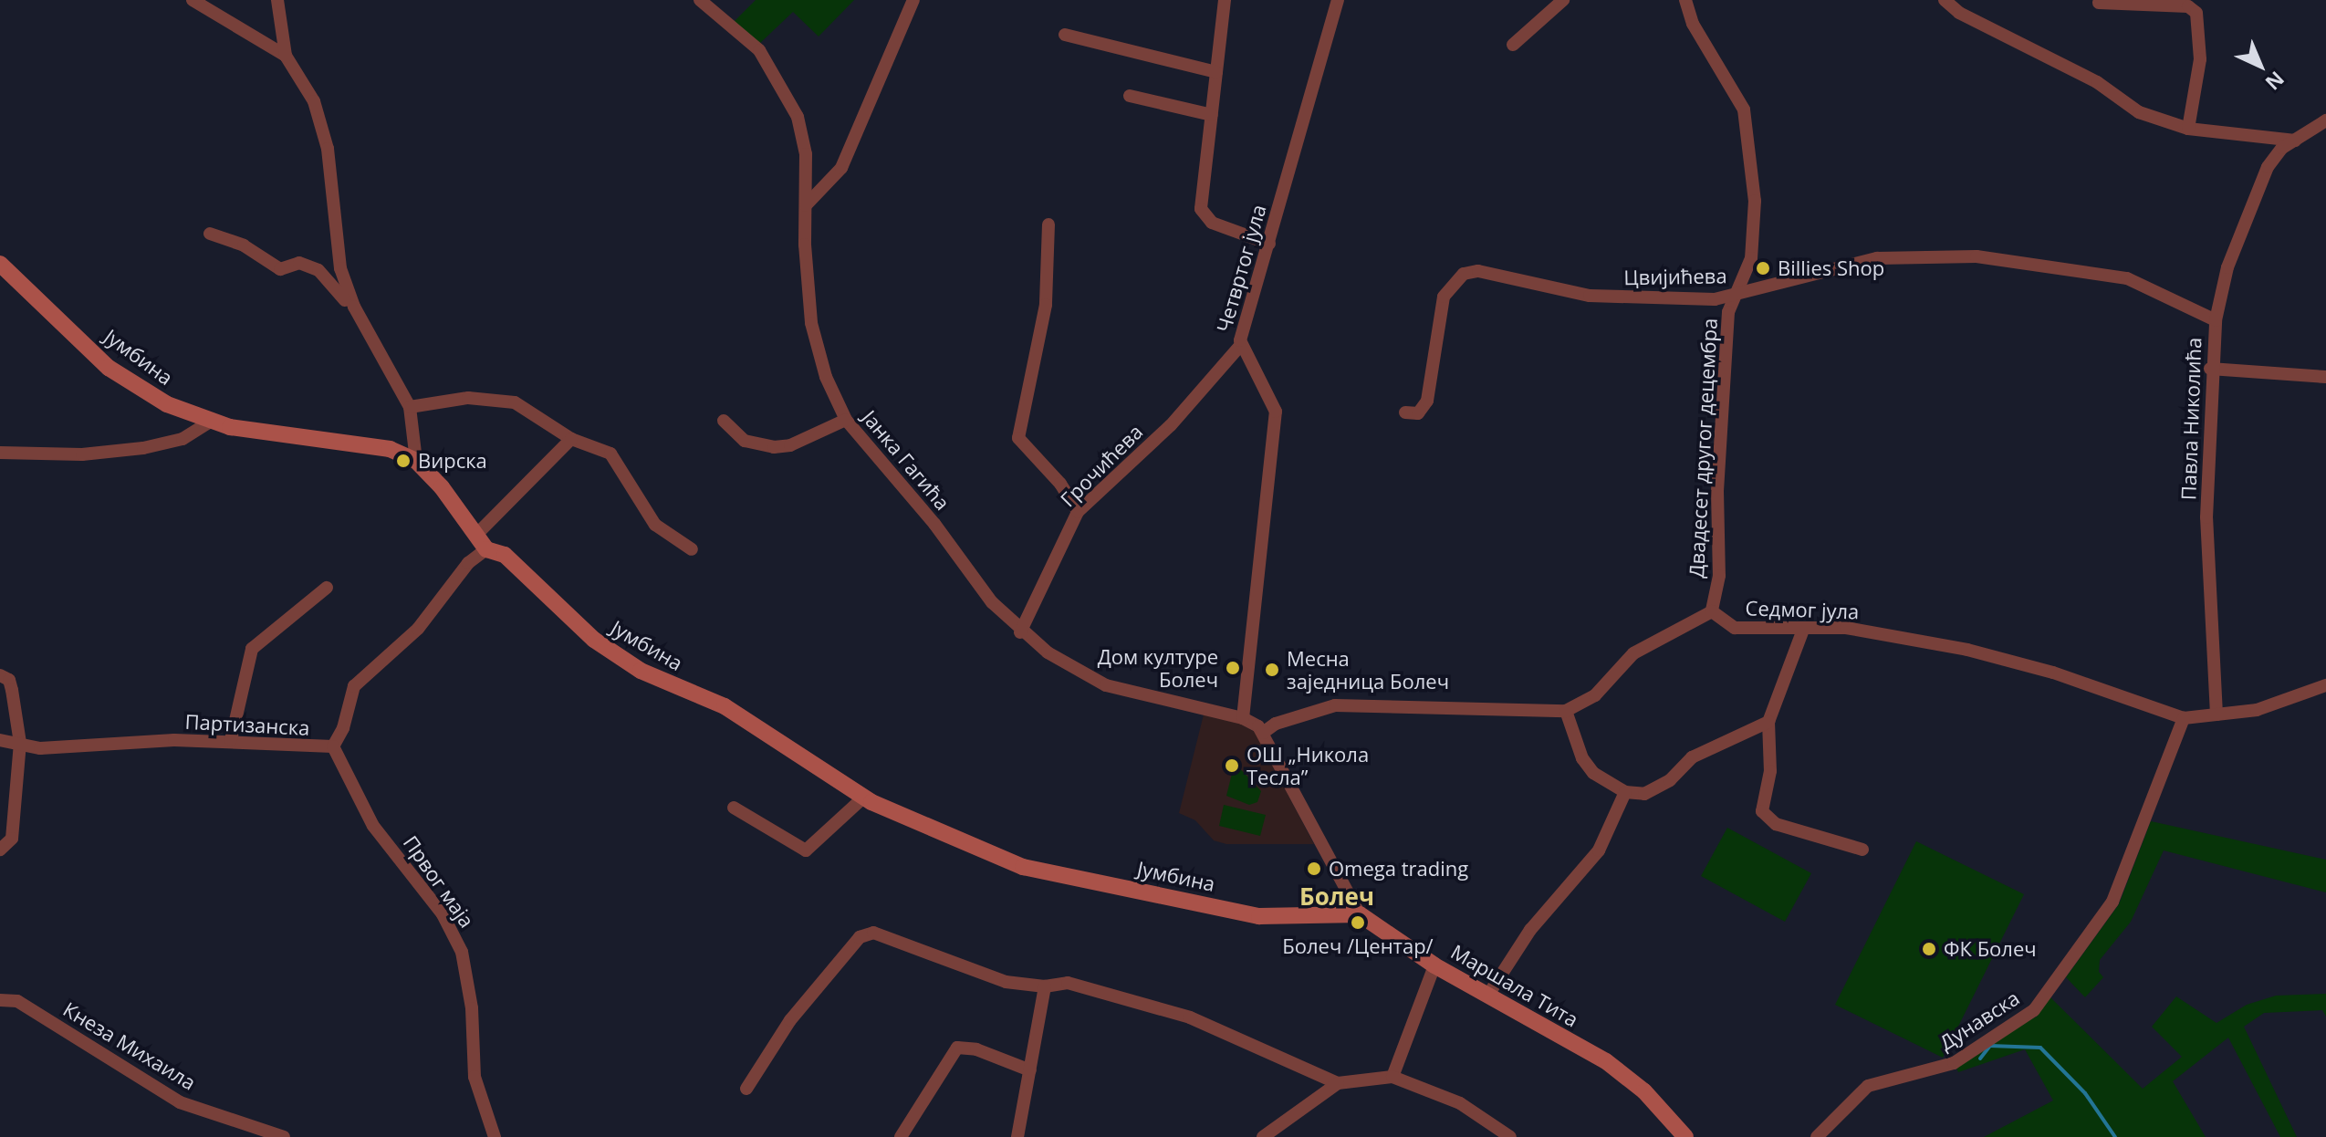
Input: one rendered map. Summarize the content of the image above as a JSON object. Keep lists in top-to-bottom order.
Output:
{
  "streets": {
    "street": [
      "Четвртог јула",
      "Цвијићева",
      "Јумбина",
      "Павла Николића",
      "Двадесет другог децембра",
      "Јанка Гагића",
      "Грочићева",
      "Седмог јула",
      "Партизанска",
      "Првог маја",
      "Маршала Тита",
      "Дунавска",
      "Кнеза Михаила"
    ]
  },
  "crossings": [
    ["Четвртог јула", "Јанка Гагића"],
    ["Четвртог јула", "Грочићева"],
    ["Четвртог јула", "Маршала Тита"],
    ["Цвијићева", "Павла Николића"],
    ["Цвијићева", "Двадесет другог децембра"],
    ["Јумбина", "Партизанска"],
    ["Јумбина", "Маршала Тита"],
    ["Павла Николића", "Седмог јула"],
    ["Двадесет другог децембра", "Седмог јула"],
    ["Јанка Гагића", "Грочићева"],
    ["Јанка Гагића", "Маршала Тита"],
    ["Седмог јула", "Дунавска"],
    ["Партизанска", "Првог маја"]
  ],
  "districts": ["Болеч"],
  "places": [
    "Billies Shop",
    "Вирска",
    "Дом културе Болеч",
    "Месна заједница Болеч",
    "ОШ „Никола Тесла”",
    "Omega trading",
    "Болеч /Центар/",
    "ФК Болеч"
  ],
  "north": "bottom right"
}
